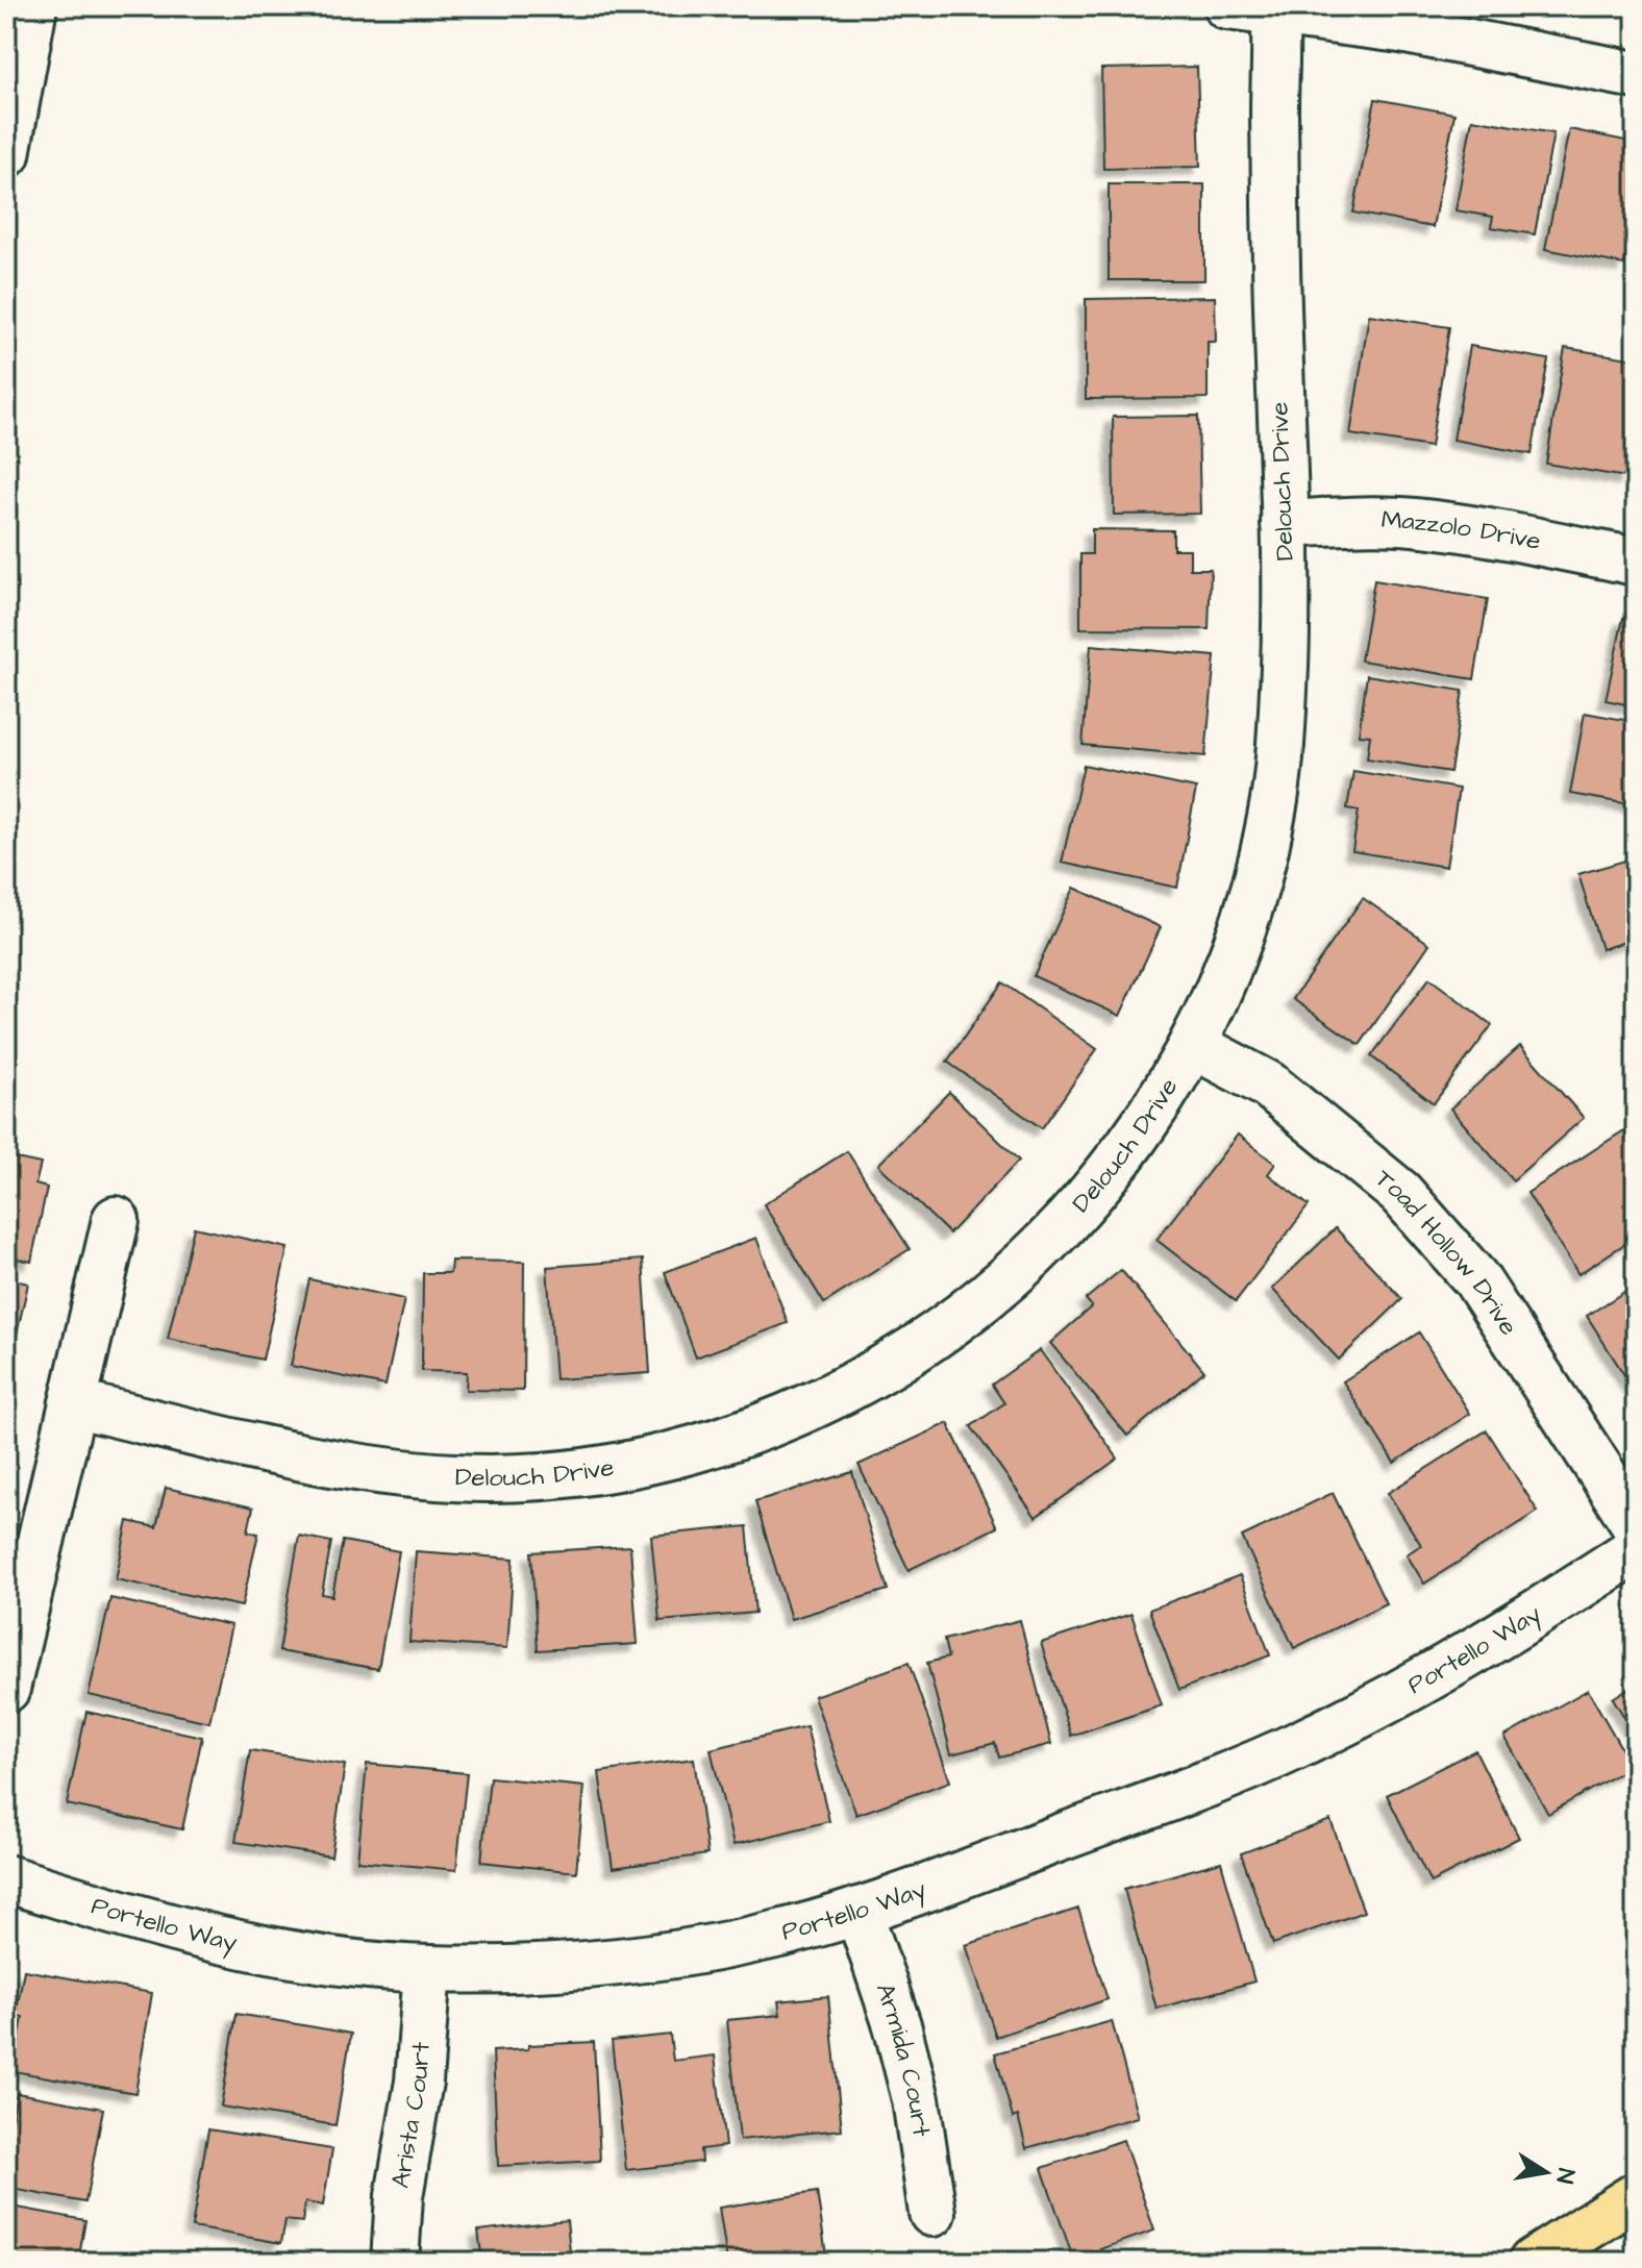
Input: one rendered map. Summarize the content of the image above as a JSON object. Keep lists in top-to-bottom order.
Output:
{
  "streets": {
    "street": [
      "Delouch Drive",
      "Mazzolo Drive",
      "Toad Hollow Drive",
      "Portello Way",
      "Armida Court",
      "Arista Court"
    ]
  },
  "crossings": [
    ["Delouch Drive", "Mazzolo Drive"],
    ["Delouch Drive", "Toad Hollow Drive"],
    ["Portello Way", "Armida Court"],
    ["Portello Way", "Arista Court"]
  ],
  "north": "right"
}
